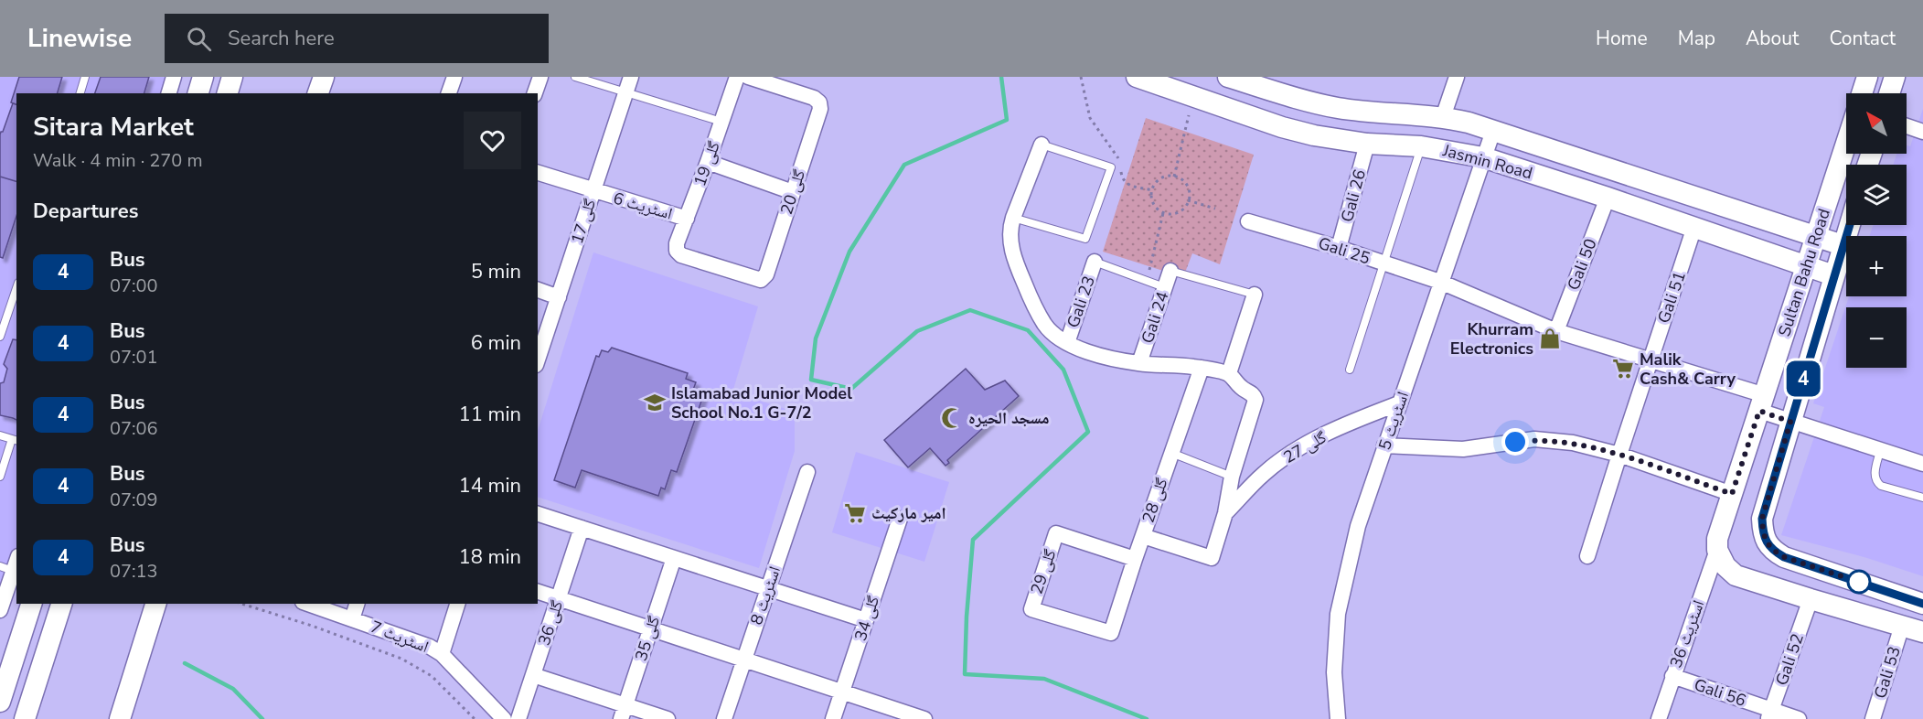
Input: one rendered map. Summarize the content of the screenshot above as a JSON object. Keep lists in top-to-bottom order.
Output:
{
  "streets": {
    "street": [
      "Jasmin Road",
      "گلی 19",
      "گلی 20",
      "Gali 26",
      "اسٹریٹ 6",
      "گلی 17",
      "Gali 25",
      "Gali 50",
      "Sultan Bahu Road",
      "Gali 51",
      "Gali 23",
      "Gali 24",
      "اسٹریٹ 5",
      "گلی 27",
      "گلی 28",
      "گلی 29",
      "اسٹریٹ 8",
      "گلی 34",
      "گلی 36",
      "اسٹریٹ 36",
      "اسٹریٹ 7",
      "گلی 35",
      "Gali 52",
      "Gali 53",
      "Gali 56"
    ]
  },
  "crossings": [
    ["Jasmin Road", "Gali 26"],
    ["Jasmin Road", "Gali 50"],
    ["Jasmin Road", "Sultan Bahu Road"],
    ["Jasmin Road", "Gali 51"],
    ["Jasmin Road", "اسٹریٹ 5"],
    ["گلی 19", "گلی 20"],
    ["گلی 19", "اسٹریٹ 6"],
    ["Gali 26", "Gali 25"],
    ["اسٹریٹ 6", "گلی 17"],
    ["Gali 25", "Gali 50"],
    ["Gali 25", "Sultan Bahu Road"],
    ["Gali 25", "Gali 51"],
    ["Gali 25", "اسٹریٹ 5"],
    ["Sultan Bahu Road", "اسٹریٹ 36"],
    ["اسٹریٹ 5", "گلی 27"],
    ["گلی 27", "گلی 28"],
    ["گلی 28", "گلی 29"],
    ["اسٹریٹ 36", "Gali 56"],
    ["Gali 52", "Gali 56"]
  ],
  "places": {
    "shop": ["Khurram Electronics"],
    "supermarket": ["Malik Cash& Carry", "امیر مارکیٹ"],
    "school or university": ["Islamabad Junior Model School No.1 G-7/2"],
    "mosque": ["مسجد الحیرہ"]
  },
  "lines": ["bus line 4"],
  "north": "top left",
  "page": {
    "header": "Linewise",
    "search": "Search here",
    "nav": [
      "Home",
      "Map",
      "About",
      "Contact"
    ],
    "on_map": "4",
    "map_buttons": ["+", "−"],
    "heading": [
      ["Sitara Market", "Walk · 4 min · 270 m"],
      "Departures"
    ],
    "list": [
      {
        "mark": "4",
        "name": "Bus",
        "note": "07:00",
        "value": "5 min"
      },
      {
        "mark": "4",
        "name": "Bus",
        "note": "07:01",
        "value": "6 min"
      },
      {
        "mark": "4",
        "name": "Bus",
        "note": "07:06",
        "value": "11 min"
      },
      {
        "mark": "4",
        "name": "Bus",
        "note": "07:09",
        "value": "14 min"
      },
      {
        "mark": "4",
        "name": "Bus",
        "note": "07:13",
        "value": "18 min"
      }
    ]
  }
}
